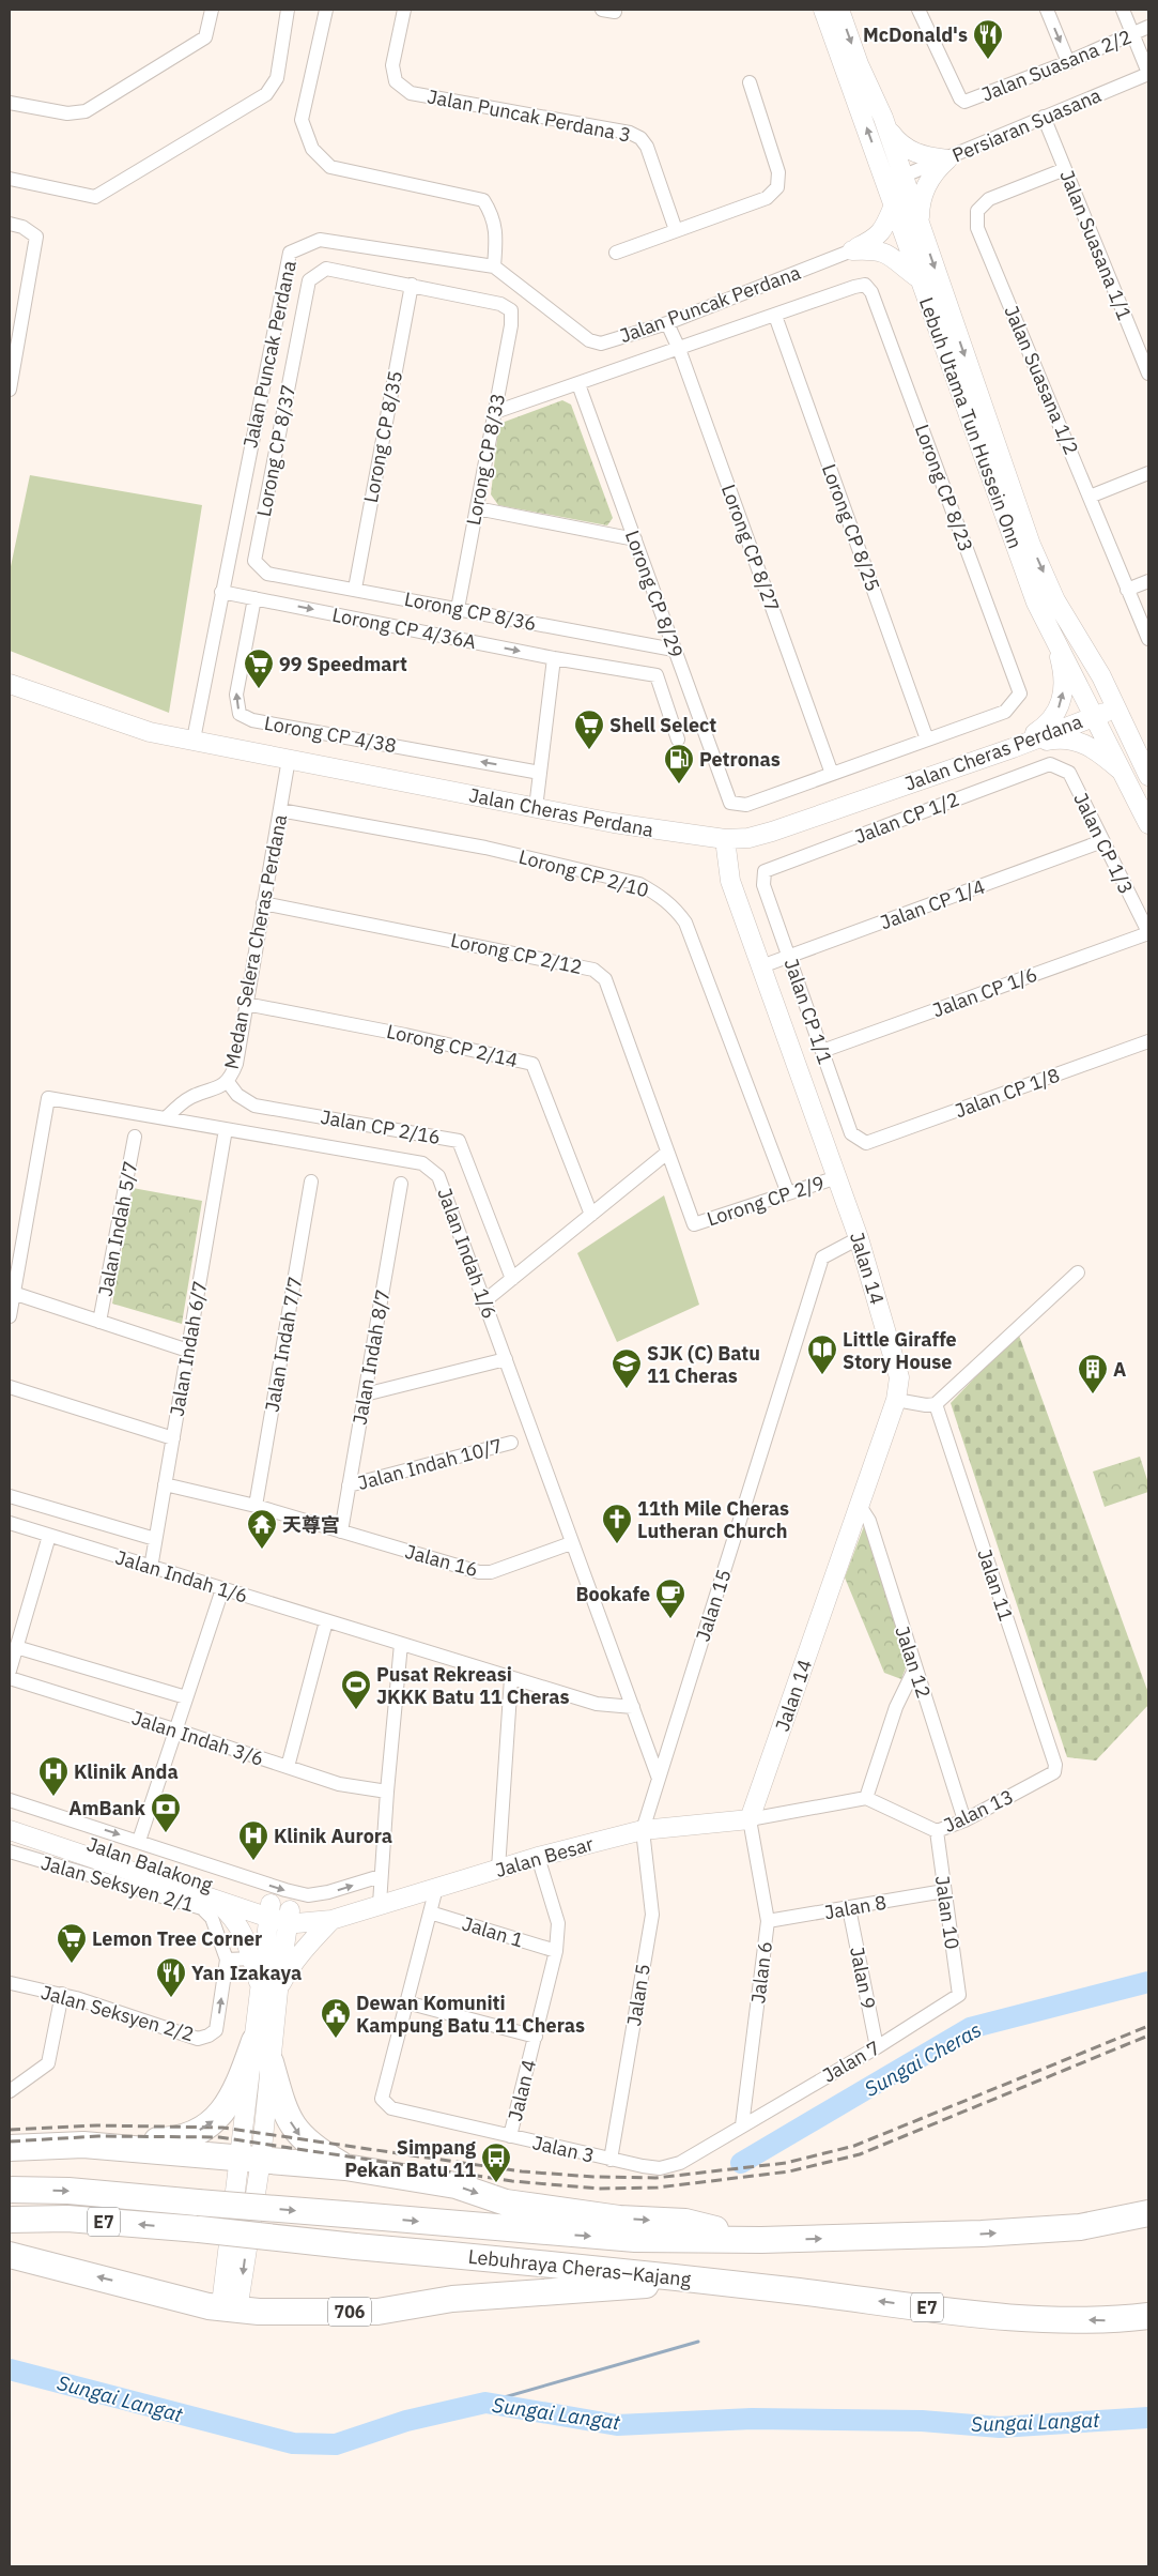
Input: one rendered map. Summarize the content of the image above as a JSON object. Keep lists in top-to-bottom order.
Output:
{
  "streets": {
    "highway": ["E7", "Lebuhraya Cheras–Kajang", "706"],
    "street": [
      "Jalan Suasana 2/2",
      "Jalan Puncak Perdana 3",
      "Persiaran Suasana",
      "Jalan Suasana 1/1",
      "Jalan Puncak Perdana",
      "Jalan Suasana 1/2",
      "Lebuh Utama Tun Hussein Onn",
      "Lorong CP 8/35",
      "Lorong CP 8/37",
      "Lorong CP 8/33",
      "Lorong CP 8/23",
      "Lorong CP 8/25",
      "Lorong CP 8/27",
      "Lorong CP 8/29",
      "Lorong CP 8/36",
      "Lorong CP 4/36A",
      "Lorong CP 4/38",
      "Jalan Cheras Perdana",
      "Jalan CP 1/2",
      "Jalan CP 1/3",
      "Lorong CP 2/10",
      "Jalan CP 1/4",
      "Medan Selera Cheras Perdana",
      "Lorong CP 2/12",
      "Jalan CP 1/6",
      "Jalan CP 1/1",
      "Lorong CP 2/14",
      "Jalan CP 1/8",
      "Jalan CP 2/16",
      "Lorong CP 2/9",
      "Jalan Indah 5/7",
      "Jalan Indah 1/6",
      "Jalan 14",
      "Jalan Indah 7/7",
      "Jalan Indah 6/7",
      "Jalan Indah 8/7",
      "Jalan Indah 10/7",
      "Jalan 16",
      "Jalan 11",
      "Jalan 15",
      "Jalan 12",
      "Jalan Indah 3/6",
      "Jalan 13",
      "Jalan Besar",
      "Jalan Balakong",
      "Jalan Seksyen 2/1",
      "Jalan 8",
      "Jalan 10",
      "Jalan 1",
      "Jalan 6",
      "Jalan 9",
      "Jalan 5",
      "Jalan Seksyen 2/2",
      "Jalan 7",
      "Jalan 4",
      "Jalan 3"
    ]
  },
  "crossings": [
    ["Persiaran Suasana", "Jalan Suasana 1/1"],
    ["Persiaran Suasana", "Lebuh Utama Tun Hussein Onn"],
    ["Jalan Suasana 1/1", "Jalan Suasana 1/2"],
    ["Jalan Puncak Perdana", "Lorong CP 8/27"],
    ["Jalan Puncak Perdana", "Lorong CP 4/36A"],
    ["Jalan Puncak Perdana", "Jalan Cheras Perdana"],
    ["Lebuh Utama Tun Hussein Onn", "Jalan Cheras Perdana"],
    ["Lorong CP 8/35", "Lorong CP 8/37"],
    ["Lorong CP 8/35", "Lorong CP 8/33"],
    ["Lorong CP 8/35", "Lorong CP 8/36"],
    ["Lorong CP 8/37", "Lorong CP 8/33"],
    ["Lorong CP 8/37", "Lorong CP 8/36"],
    ["Lorong CP 8/33", "Lorong CP 8/36"],
    ["Lorong CP 8/23", "Lorong CP 8/25"],
    ["Lorong CP 8/27", "Lorong CP 8/29"],
    ["Lorong CP 8/29", "Lorong CP 8/36"],
    ["Lorong CP 4/36A", "Lorong CP 4/38"],
    ["Jalan Cheras Perdana", "Medan Selera Cheras Perdana"],
    ["Jalan Cheras Perdana", "Jalan 14"],
    ["Jalan CP 1/2", "Jalan CP 1/3"],
    ["Jalan CP 1/2", "Jalan CP 1/1"],
    ["Jalan CP 1/3", "Jalan CP 1/4"],
    ["Jalan CP 1/3", "Jalan CP 1/6"],
    ["Lorong CP 2/10", "Medan Selera Cheras Perdana"],
    ["Lorong CP 2/10", "Lorong CP 2/9"],
    ["Jalan CP 1/4", "Jalan CP 1/1"],
    ["Jalan CP 1/4", "Jalan 14"],
    ["Medan Selera Cheras Perdana", "Lorong CP 2/12"],
    ["Medan Selera Cheras Perdana", "Lorong CP 2/14"],
    ["Medan Selera Cheras Perdana", "Jalan CP 2/16"],
    ["Medan Selera Cheras Perdana", "Jalan Indah 1/6"],
    ["Lorong CP 2/12", "Lorong CP 2/9"],
    ["Jalan CP 1/6", "Jalan CP 1/1"],
    ["Jalan CP 1/1", "Jalan CP 1/8"],
    ["Lorong CP 2/9", "Jalan 14"],
    ["Jalan Indah 1/6", "Jalan Indah 6/7"],
    ["Jalan Indah 1/6", "Jalan 16"],
    ["Jalan Indah 1/6", "Jalan 15"],
    ["Jalan 14", "Jalan 15"],
    ["Jalan 14", "Jalan 12"],
    ["Jalan 14", "Jalan Besar"],
    ["Jalan 14", "Jalan 6"],
    ["Jalan Indah 7/7", "Jalan 16"],
    ["Jalan Indah 6/7", "Jalan 16"],
    ["Jalan Indah 8/7", "Jalan Indah 10/7"],
    ["Jalan Indah 8/7", "Jalan 16"],
    ["Jalan 11", "Jalan 13"],
    ["Jalan 15", "Jalan Besar"],
    ["Jalan 15", "Jalan 5"],
    ["Jalan 12", "Jalan 13"],
    ["Jalan 13", "Jalan 10"],
    ["Jalan Besar", "Jalan 6"],
    ["Jalan Besar", "Jalan 5"],
    ["Jalan Besar", "Jalan 4"],
    ["Jalan Seksyen 2/1", "Jalan Seksyen 2/2"],
    ["Jalan 8", "Jalan 10"],
    ["Jalan 8", "Jalan 6"],
    ["Jalan 8", "Jalan 9"],
    ["Jalan 10", "Jalan 7"],
    ["Jalan 1", "Jalan 4"],
    ["Jalan 6", "Jalan 7"],
    ["Jalan 6", "Jalan 3"],
    ["Jalan 9", "Jalan 7"],
    ["Jalan 5", "Jalan 3"],
    ["Jalan 7", "Jalan 3"],
    ["Jalan 4", "Jalan 3"]
  ],
  "one_way": ["Lorong CP 4/36A"],
  "water": ["Sungai Cheras", "Sungai Langat"],
  "places": {
    "restaurant": ["McDonald's", "Yan Izakaya"],
    "supermarket": ["99 Speedmart", "Shell Select", "Lemon Tree Corner"],
    "fuel station": ["Petronas"],
    "library": ["Little Giraffe Story House"],
    "school or university": ["SJK (C) Batu 11 Cheras"],
    "building": ["A"],
    "church": ["11th Mile Cheras Lutheran Church"],
    "temple": ["天尊宫"],
    "cafe": ["Bookafe"],
    "sports": ["Pusat Rekreasi JKKK Batu 11 Cheras"],
    "hospital": ["Klinik Anda", "Klinik Aurora"],
    "bank": ["AmBank"],
    "public building": ["Dewan Komuniti Kampung Batu 11 Cheras"],
    "bus stop": ["Simpang Pekan Batu 11"]
  }
}
